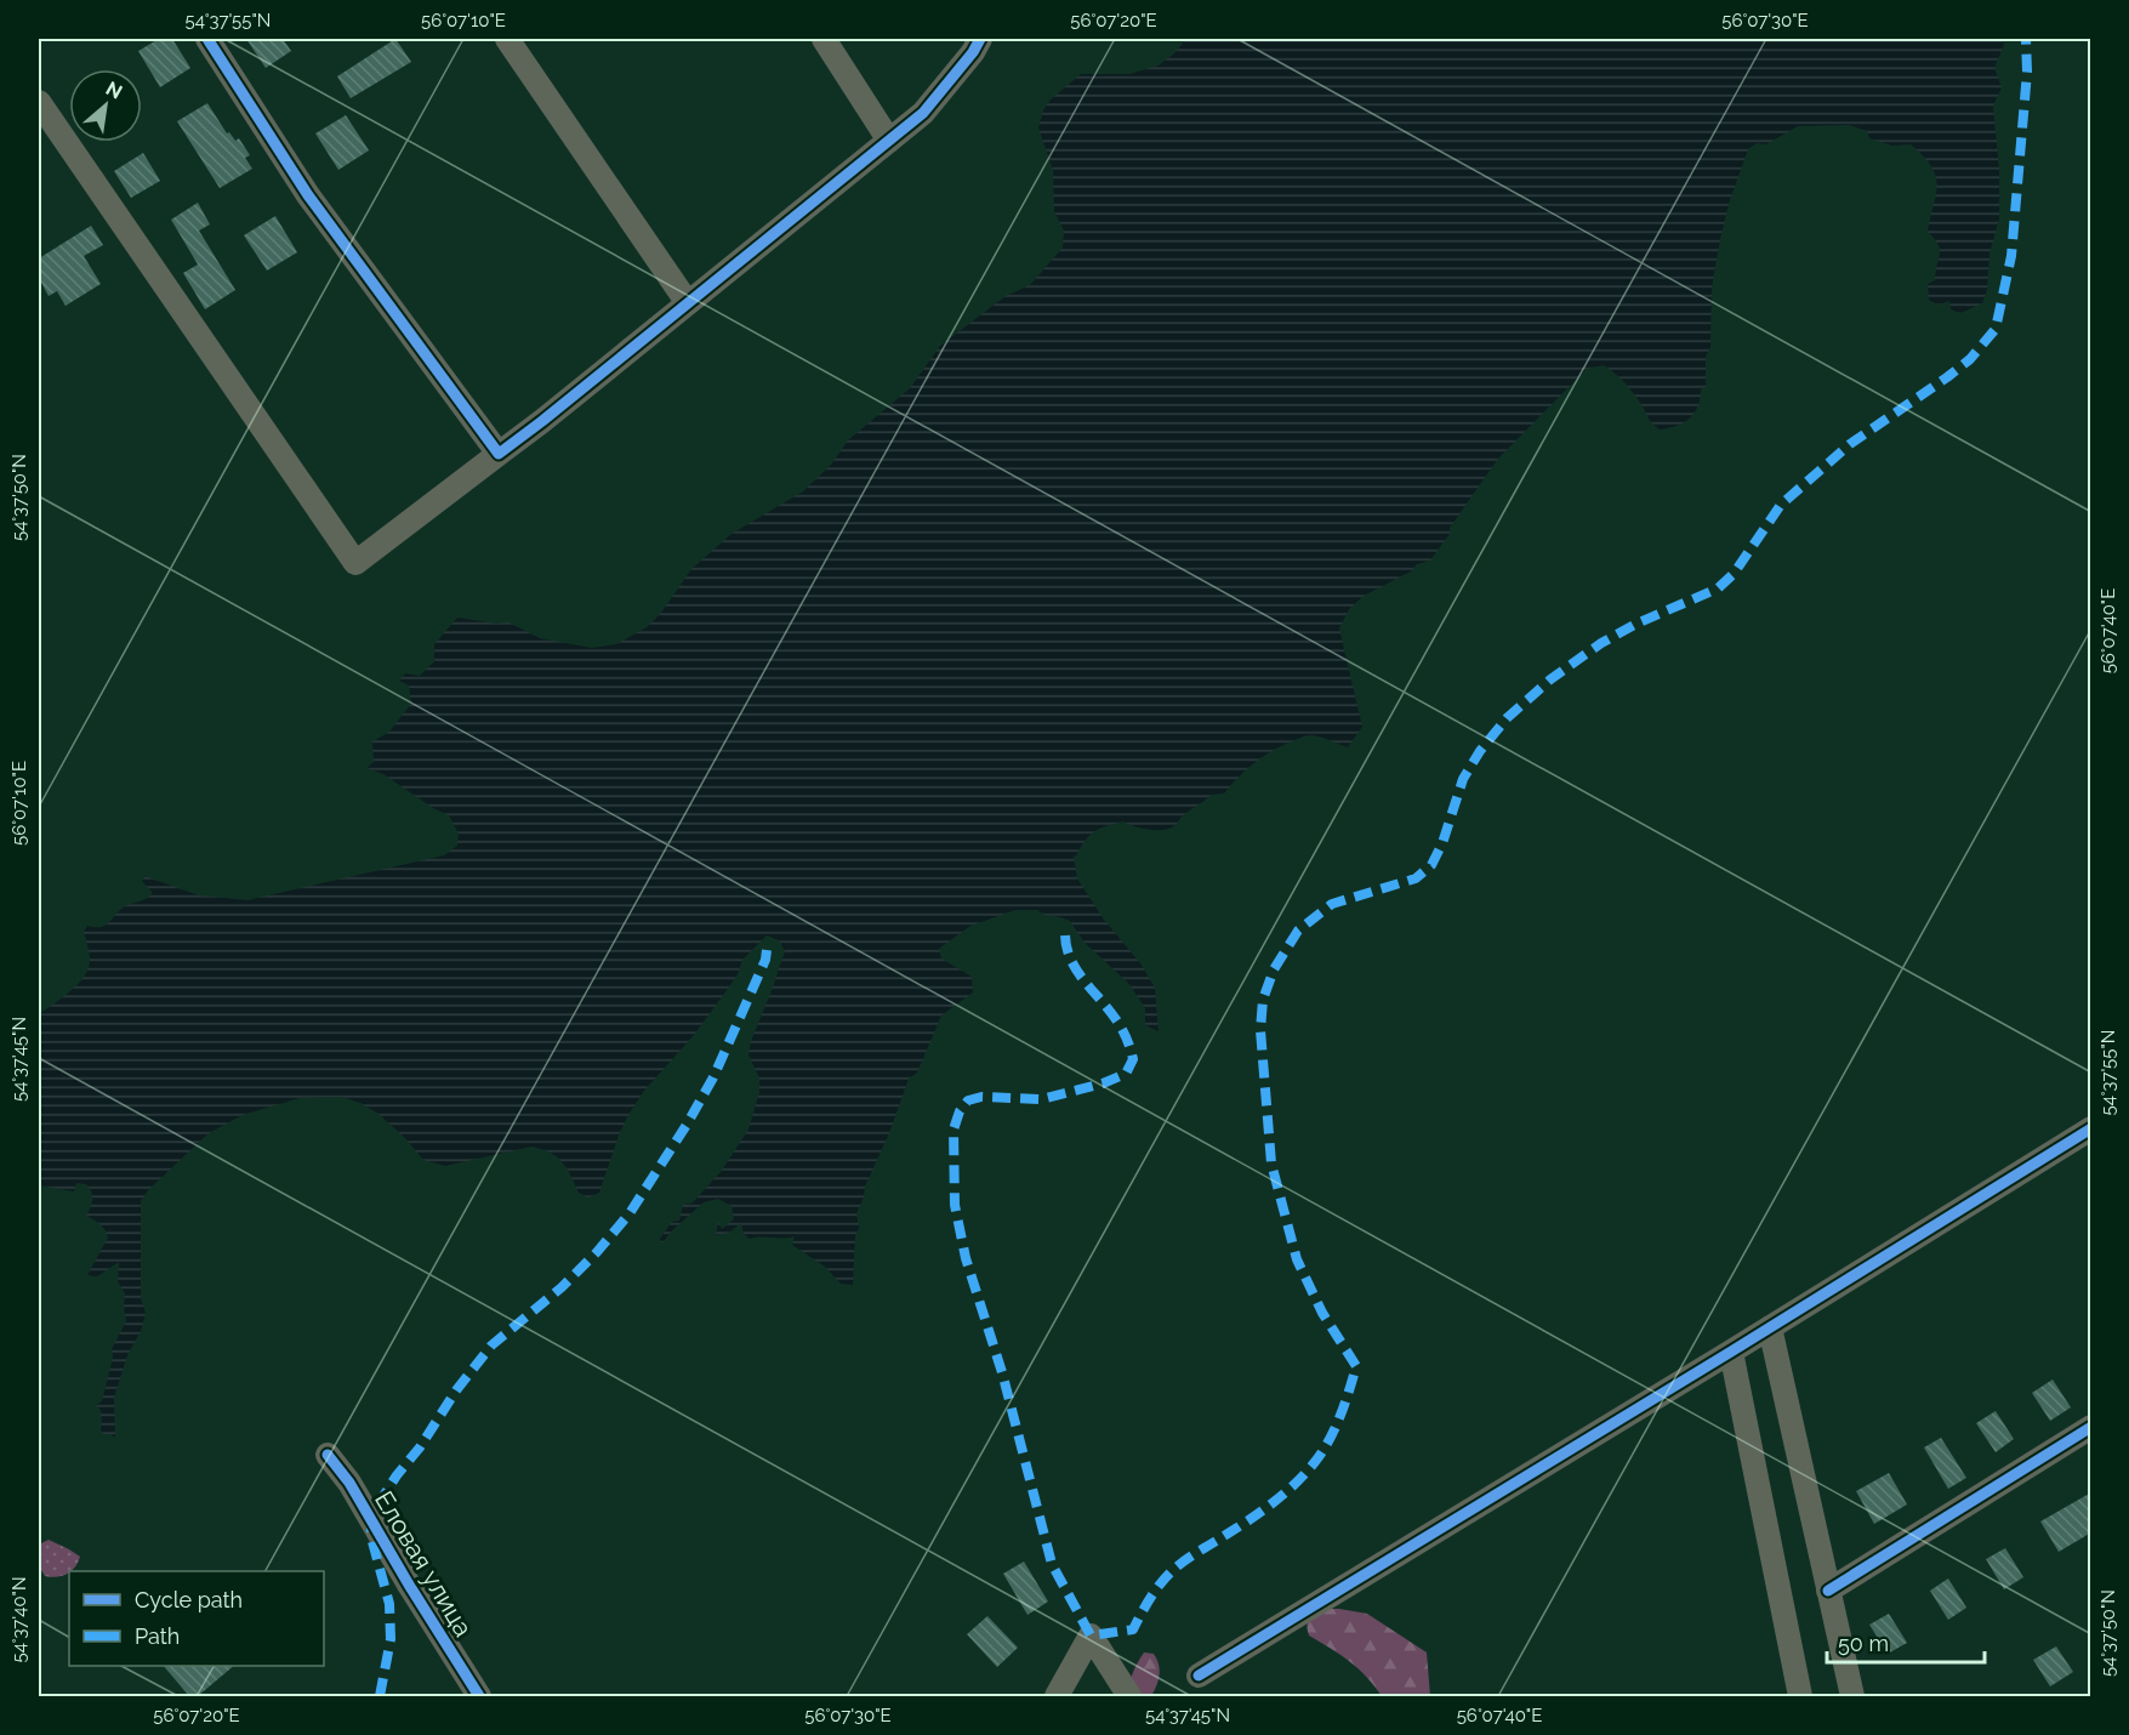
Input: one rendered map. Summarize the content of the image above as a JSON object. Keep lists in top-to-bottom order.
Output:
{
  "streets": {
    "street": ["Еловая улица"]
  },
  "legend": ["Cycle path", "Path"],
  "scale_bar": "50 m",
  "north": "top right",
  "coordinates": [
    "54°37'55\"N",
    "56°07'10\"E",
    "56°07'20\"E",
    "56°07'30\"E",
    "54°37'50\"N",
    "56°07'40\"E",
    "54°37'45\"N",
    "54°37'40\"N"
  ]
}
